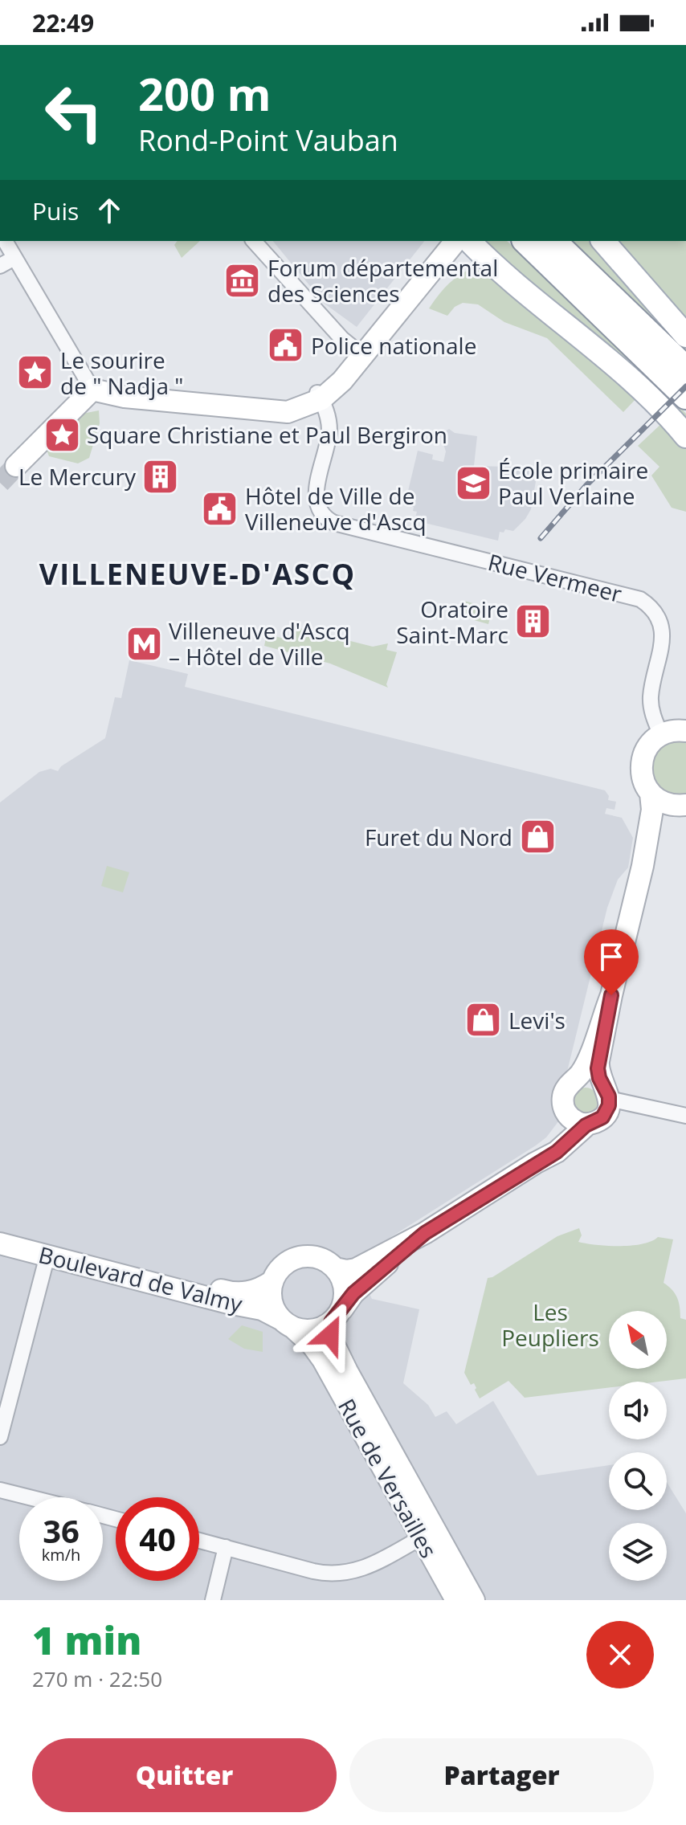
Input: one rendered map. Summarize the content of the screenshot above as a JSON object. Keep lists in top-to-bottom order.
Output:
{
  "streets": {
    "street": ["Rue Vermeer", "Boulevard de Valmy", "Rue de Versailles"]
  },
  "crossings": [
    ["Boulevard de Valmy", "Rue de Versailles"]
  ],
  "districts": ["VILLENEUVE-D'ASCQ"],
  "parks": ["Les Peupliers"],
  "places": {
    "museum": ["Forum départemental des Sciences"],
    "public building": ["Police nationale", "Hôtel de Ville de Villeneuve d'Ascq"],
    "place": ["Le sourire de \" Nadja \"", "Square Christiane et Paul Bergiron"],
    "building": ["Le Mercury", "Oratoire Saint-Marc"],
    "school or university": ["École primaire Paul Verlaine"],
    "metro station": ["Villeneuve d'Ascq – Hôtel de Ville"],
    "shop": ["Furet du Nord", "Levi's"]
  },
  "north": "top left",
  "page": {
    "status": "22:49",
    "turn": ["200 m", "Rond-Point Vauban"],
    "then": "Puis",
    "speed": "36 km/h",
    "limit": "40",
    "heading": ["1 min", "270 m · 22:50"],
    "buttons": ["Quitter", "Partager"]
  }
}
